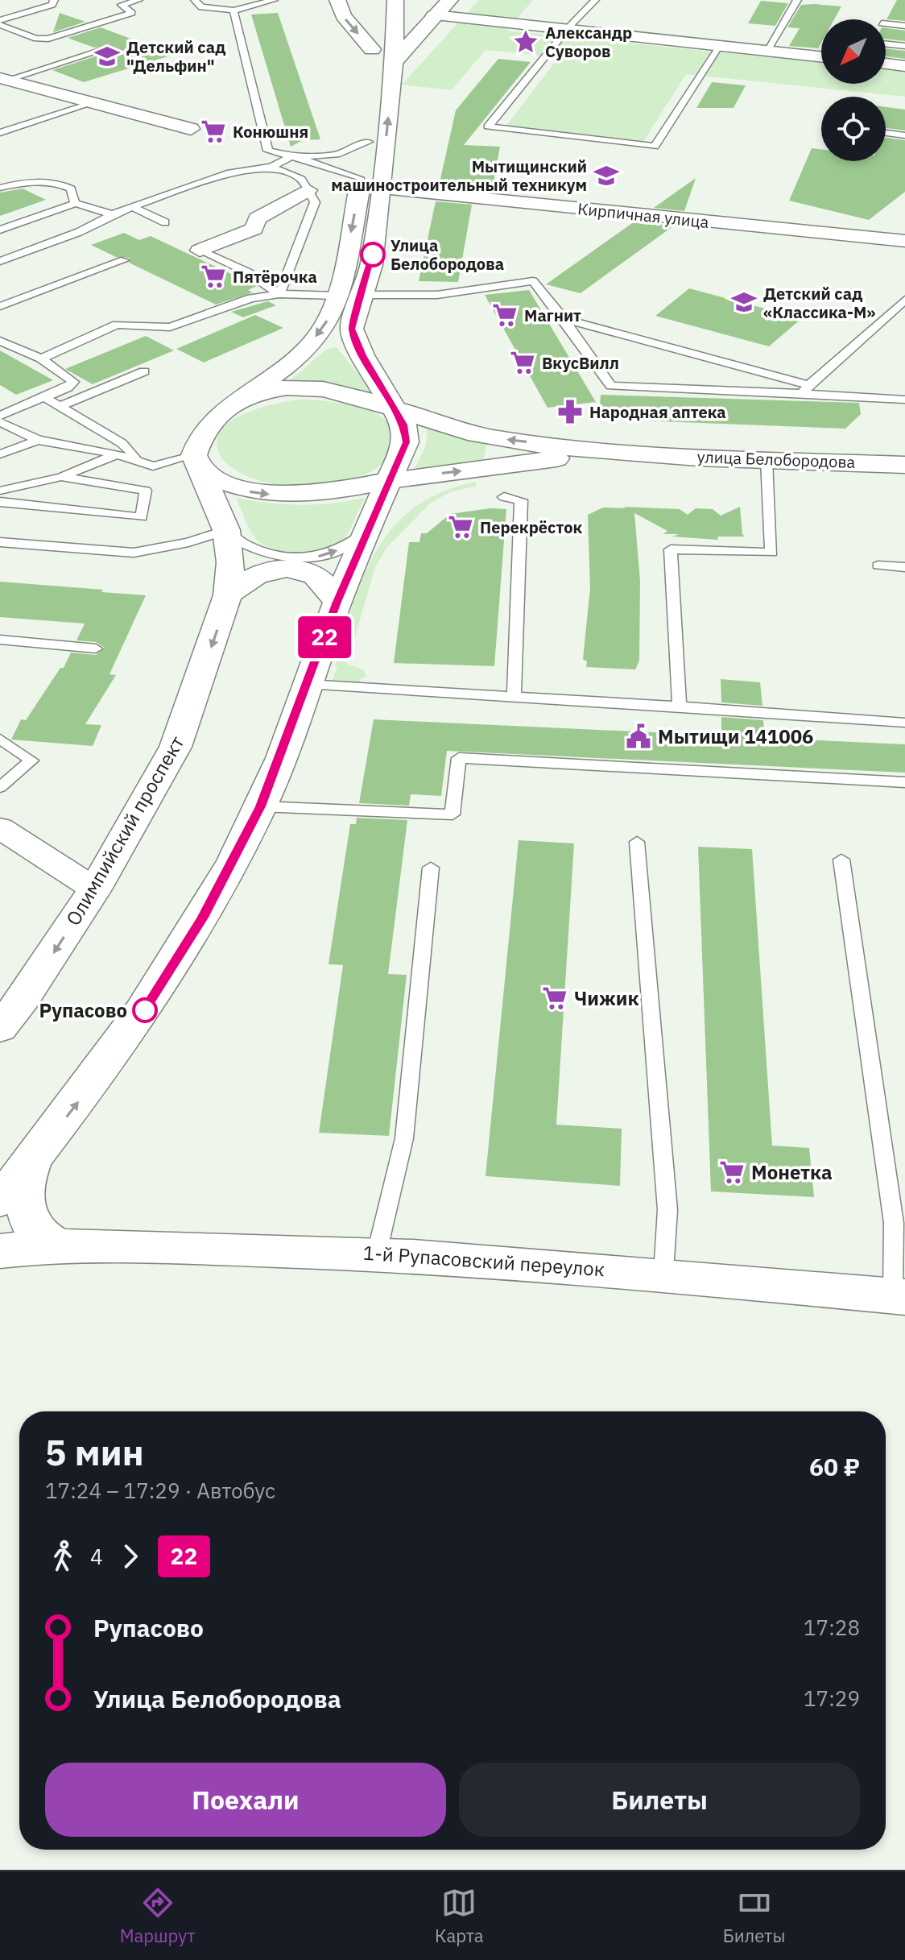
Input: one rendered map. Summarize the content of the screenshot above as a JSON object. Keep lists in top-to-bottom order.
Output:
{
  "streets": {
    "main road": ["улица Белобородова", "Олимпийский проспект", "1-й Рупасовский переулок"],
    "street": ["Кирпичная улица"]
  },
  "places": {
    "place": ["Александр Суворов"],
    "school or university": ["Детский сад \"Дельфин\"", "Мытищинский машиностроительный техникум", "Детский сад «Классика-М»"],
    "supermarket": [
      "Конюшня",
      "Пятёрочка",
      "Магнит",
      "ВкусВилл",
      "Перекрёсток",
      "Чижик",
      "Монетка"
    ],
    "other": ["Улица Белобородова", "Рупасово"],
    "pharmacy": ["Народная аптека"],
    "public building": ["Мытищи 141006"]
  },
  "lines": ["bus line 22"],
  "north": "bottom left",
  "page": {
    "on_map": "22",
    "heading": ["5 мин", "17:24 – 17:29 · Автобус", "60 ₽"],
    "legs": ["4", "22"],
    "list": [
      {
        "name": "Рупасово",
        "value": "17:28"
      },
      {
        "name": "Улица Белобородова",
        "value": "17:29"
      }
    ],
    "buttons": ["Поехали", "Билеты"],
    "tabs": ["Маршрут", "Карта", "Билеты"]
  }
}
